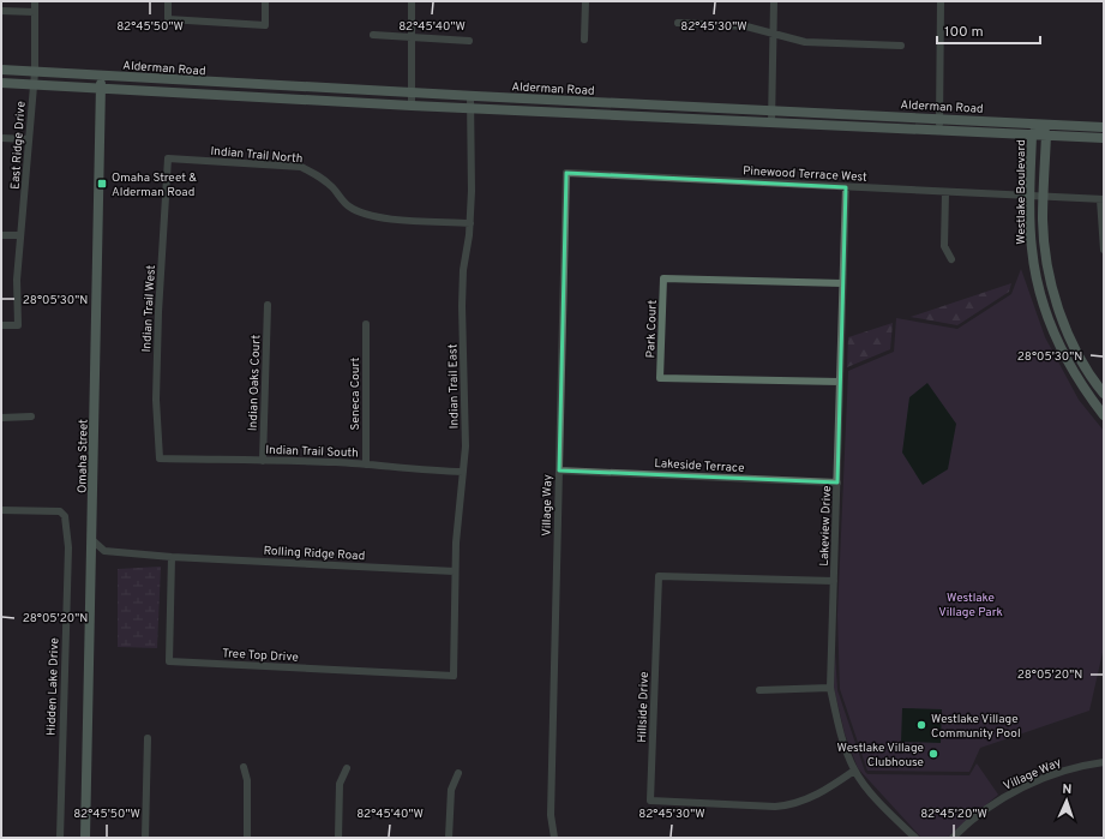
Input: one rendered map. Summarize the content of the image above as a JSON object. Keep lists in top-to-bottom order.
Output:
{
  "streets": {
    "main road": ["Alderman Road", "Westlake Boulevard", "Omaha Street"],
    "street": [
      "East Ridge Drive",
      "Indian Trail North",
      "Pinewood Terrace West",
      "Indian Trail West",
      "Park Court",
      "Indian Oaks Court",
      "Indian Trail East",
      "Seneca Court",
      "Indian Trail South",
      "Lakeside Terrace",
      "Village Way",
      "Lakeview Drive",
      "Rolling Ridge Road",
      "Tree Top Drive",
      "Hidden Lake Drive",
      "Hillside Drive"
    ]
  },
  "crossings": [
    ["Alderman Road", "East Ridge Drive"],
    ["Alderman Road", "Westlake Boulevard"],
    ["Alderman Road", "Indian Trail East"],
    ["Alderman Road", "Omaha Street"],
    ["Indian Trail North", "Indian Trail West"],
    ["Indian Trail North", "Indian Trail East"],
    ["Pinewood Terrace West", "Westlake Boulevard"],
    ["Pinewood Terrace West", "Village Way"],
    ["Pinewood Terrace West", "Lakeview Drive"],
    ["Indian Trail West", "Indian Trail South"],
    ["Park Court", "Lakeview Drive"],
    ["Indian Oaks Court", "Indian Trail South"],
    ["Indian Trail East", "Indian Trail South"],
    ["Indian Trail East", "Rolling Ridge Road"],
    ["Indian Trail East", "Tree Top Drive"],
    ["Seneca Court", "Indian Trail South"],
    ["Omaha Street", "Rolling Ridge Road"],
    ["Lakeside Terrace", "Village Way"],
    ["Lakeside Terrace", "Lakeview Drive"],
    ["Lakeview Drive", "Hillside Drive"],
    ["Rolling Ridge Road", "Tree Top Drive"]
  ],
  "parks": ["Westlake Village Park"],
  "places": {
    "transit": ["Omaha Street & Alderman Road"],
    "other": ["Westlake Village Community Pool", "Westlake Village Clubhouse"]
  },
  "scale_bar": "100 m",
  "north": "top",
  "coordinates": [
    "82°45'50\"W",
    "82°45'40\"W",
    "82°45'30\"W",
    "28°05'30\"N",
    "28°05'20\"N",
    "82°45'20\"W"
  ]
}
